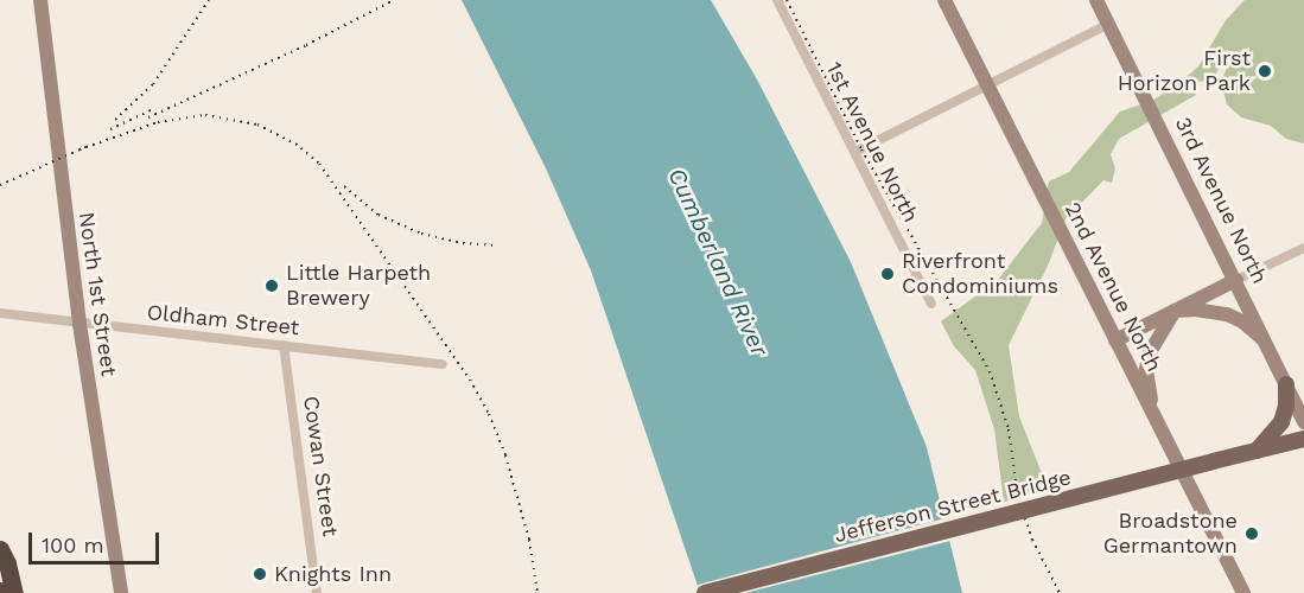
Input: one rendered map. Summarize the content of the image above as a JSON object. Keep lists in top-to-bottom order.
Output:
{
  "streets": {
    "main road": ["Jefferson Street Bridge"],
    "street": [
      "1st Avenue North",
      "3rd Avenue North",
      "2nd Avenue North",
      "North 1st Street",
      "Oldham Street",
      "Cowan Street"
    ]
  },
  "crossings": [
    ["North 1st Street", "Oldham Street"],
    ["Oldham Street", "Cowan Street"]
  ],
  "water": ["Cumberland River"],
  "places": [
    "First Horizon Park",
    "Riverfront Condominiums",
    "Little Harpeth Brewery",
    "Broadstone Germantown",
    "Knights Inn"
  ],
  "scale_bar": "100 m"
}
